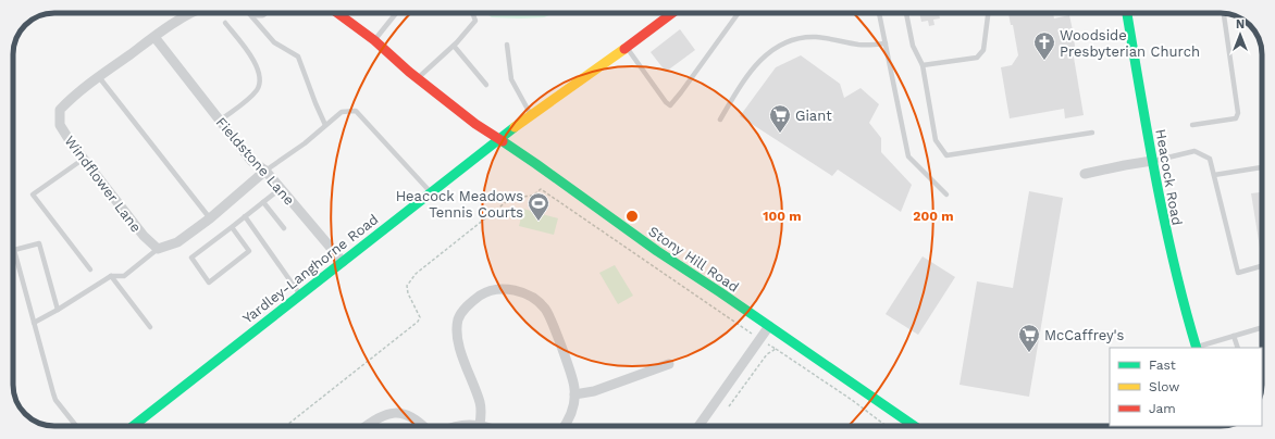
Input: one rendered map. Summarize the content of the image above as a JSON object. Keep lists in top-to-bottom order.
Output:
{
  "streets": {
    "main road": ["Heacock Road", "Stony Hill Road", "Yardley-Langhorne Road"],
    "street": ["Fieldstone Lane", "Windflower Lane"]
  },
  "crossings": [
    ["Fieldstone Lane", "Windflower Lane"],
    ["Fieldstone Lane", "Yardley-Langhorne Road"],
    ["Stony Hill Road", "Yardley-Langhorne Road"]
  ],
  "places": {
    "church": ["Woodside Presbyterian Church"],
    "supermarket": ["Giant", "McCaffrey's"],
    "sports": ["Heacock Meadows Tennis Courts"]
  },
  "legend": ["Fast", "Slow", "Jam"],
  "north": "top",
  "rings": ["100 m", "200 m"]
}
